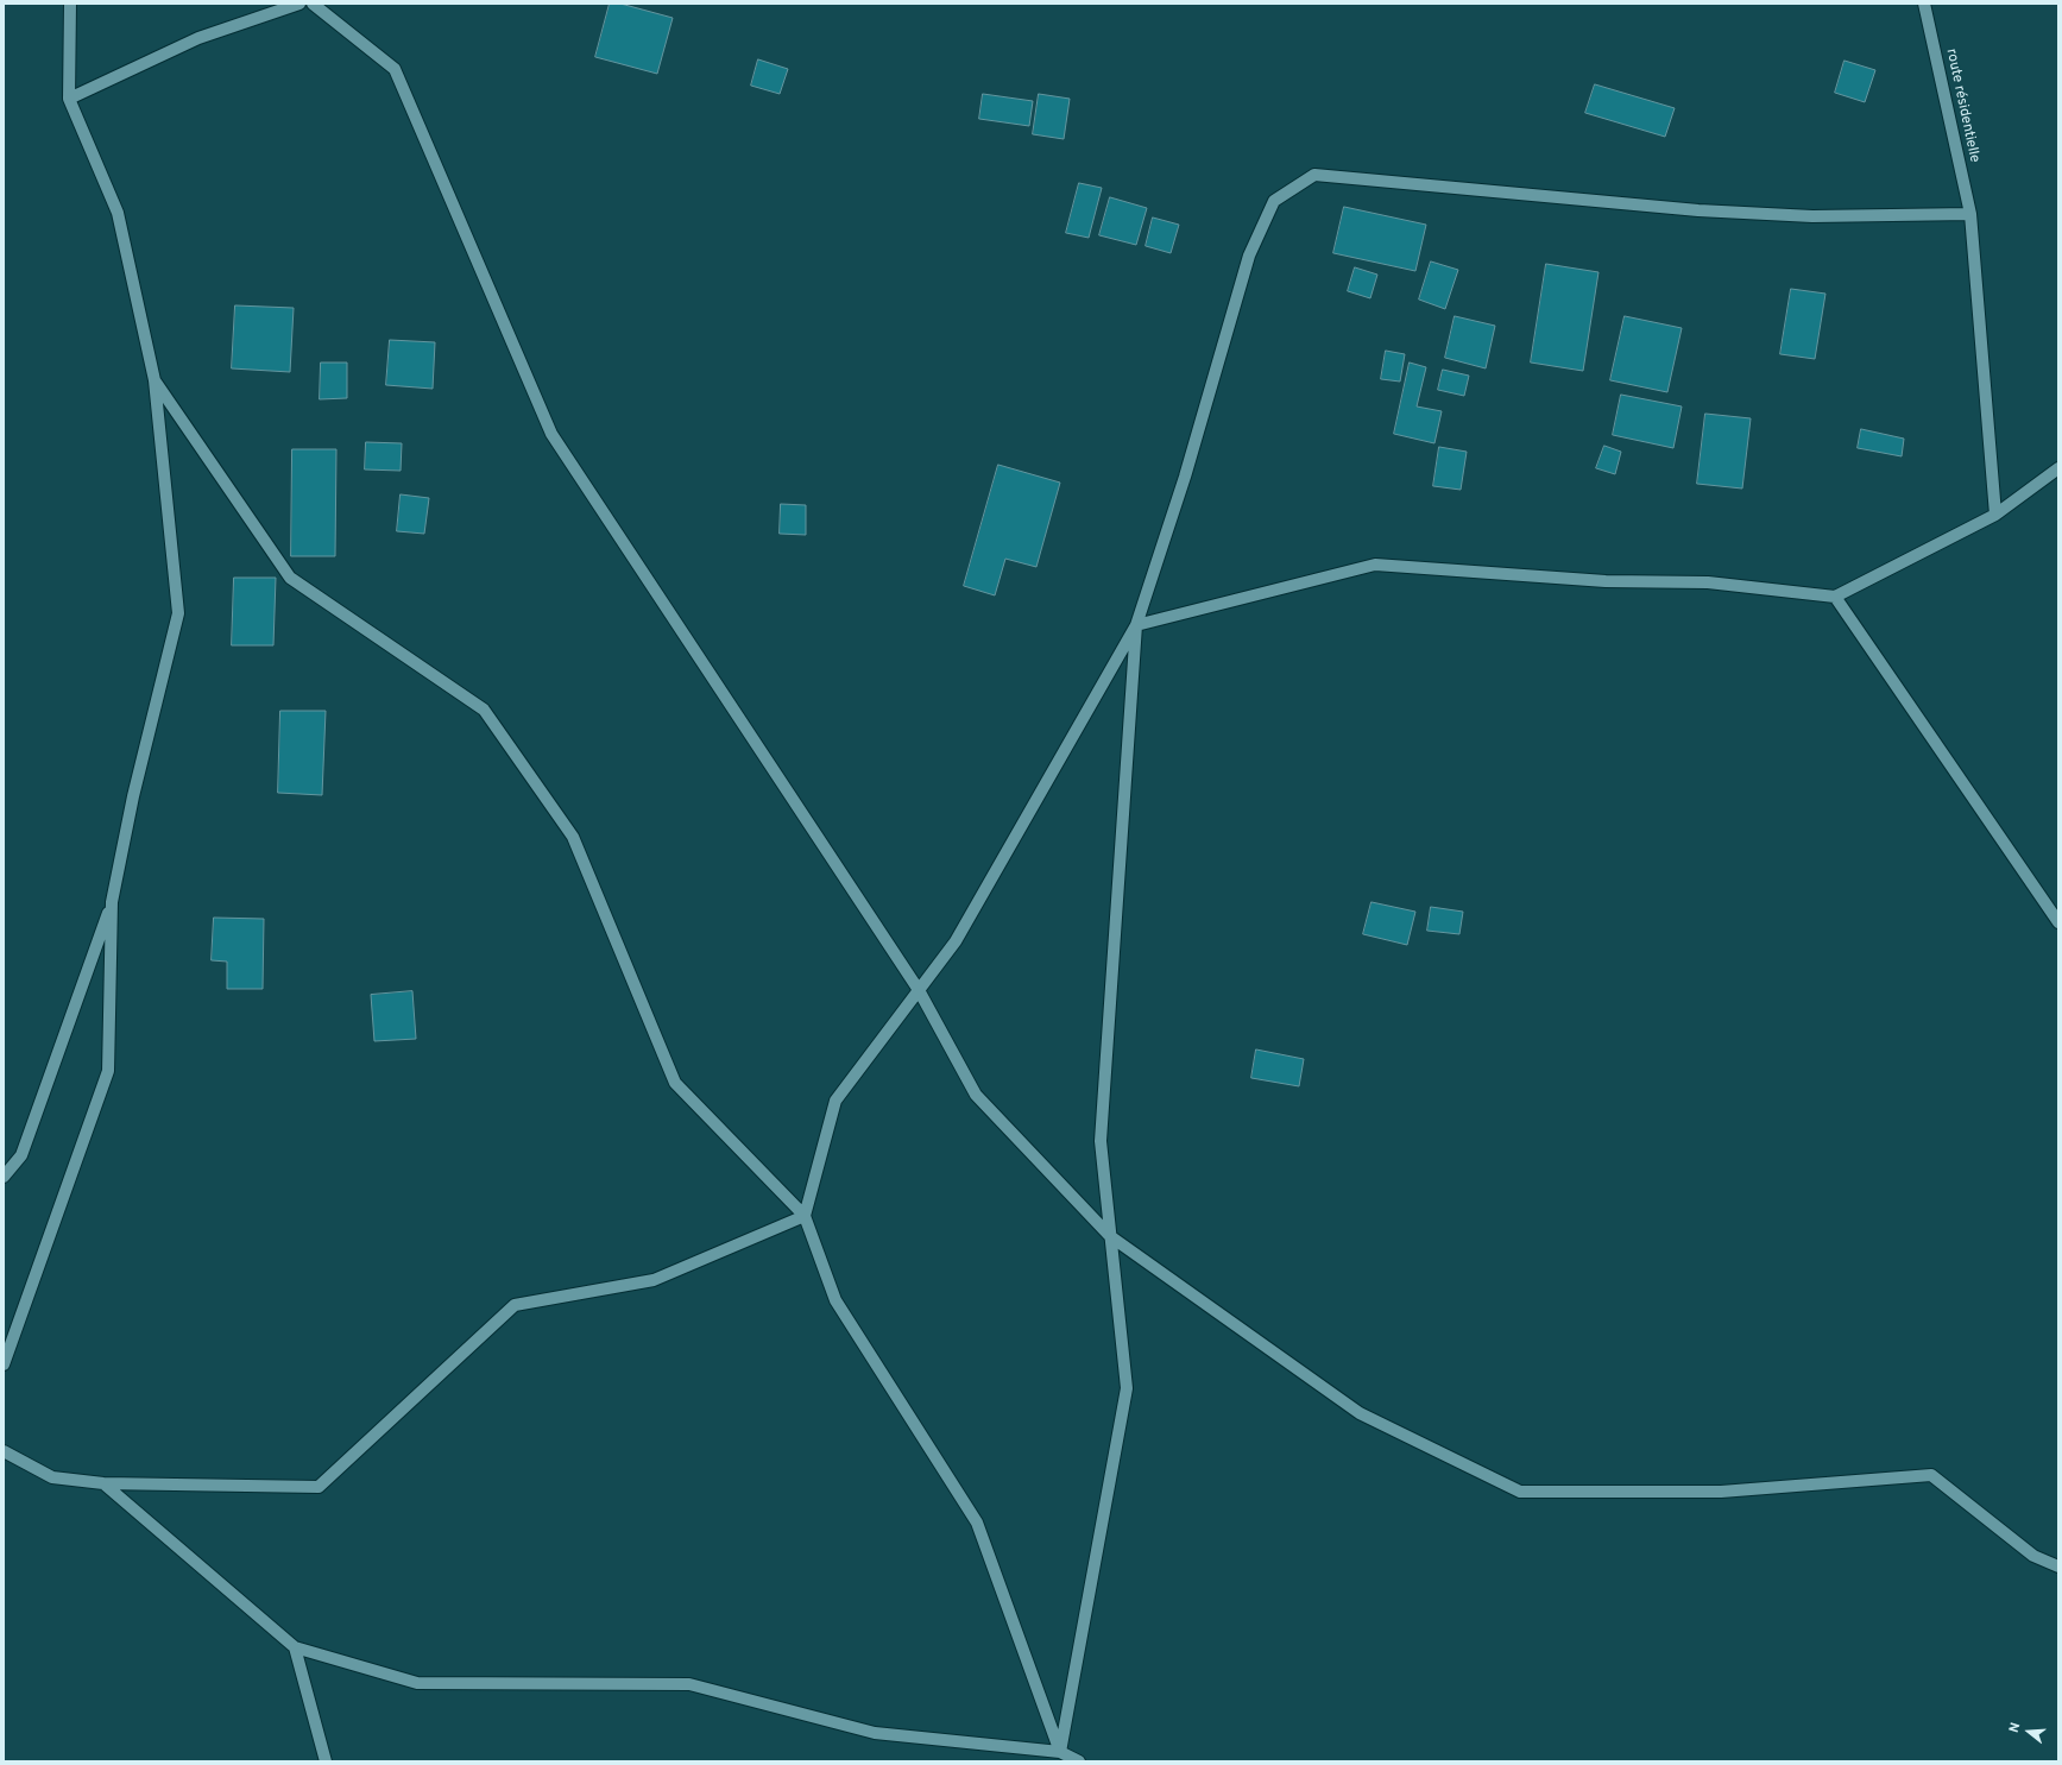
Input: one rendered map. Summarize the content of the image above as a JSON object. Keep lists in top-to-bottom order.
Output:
{
  "streets": {
    "street": ["route résidentielle"]
  },
  "north": "left"
}
